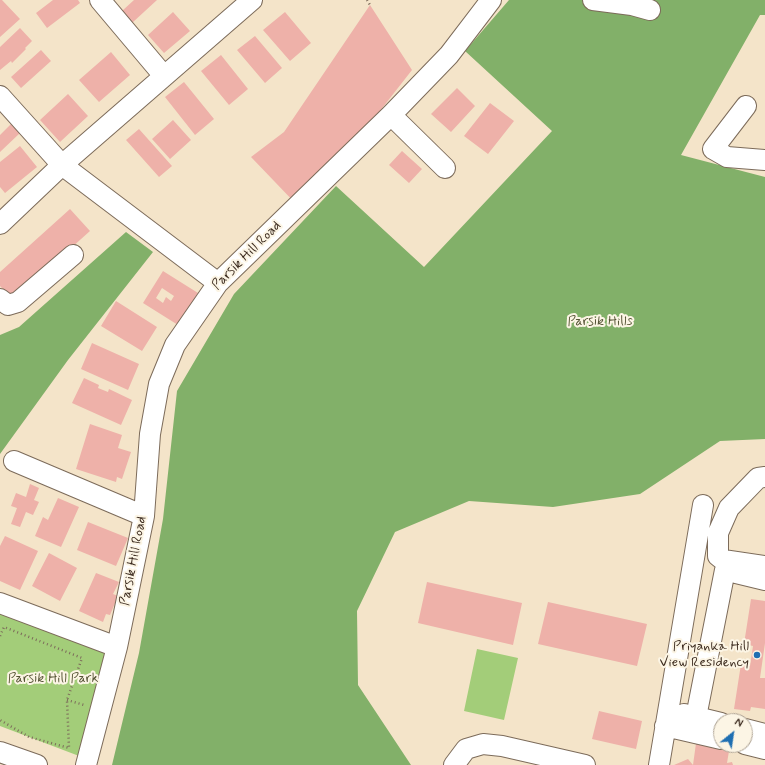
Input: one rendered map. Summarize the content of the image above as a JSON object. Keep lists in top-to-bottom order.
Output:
{
  "streets": {
    "street": ["Parsik Hill Road"]
  },
  "parks": ["Parsik Hills", "Parsik Hill Park"],
  "places": ["Priyanka Hill View Residency"],
  "north": "top right"
}
